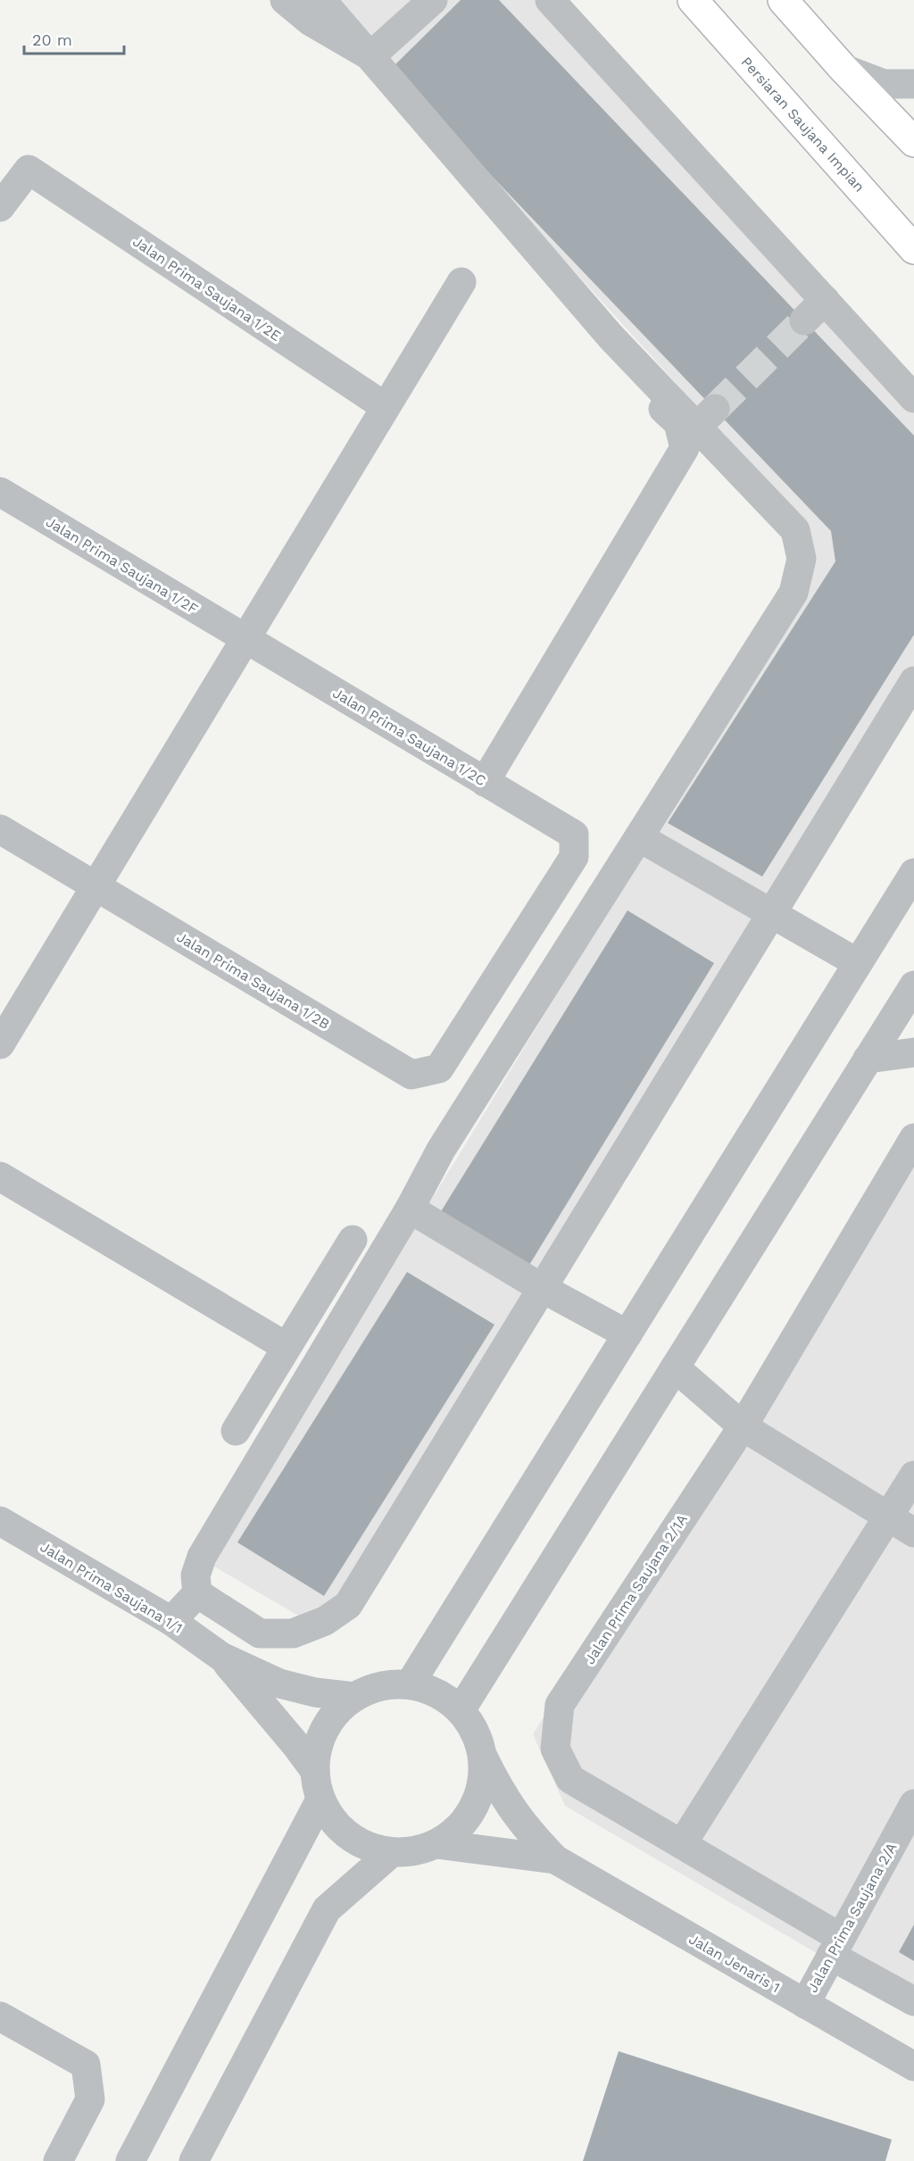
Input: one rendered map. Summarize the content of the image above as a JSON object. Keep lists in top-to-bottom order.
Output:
{
  "streets": {
    "highway": ["Persiaran Saujana Impian"],
    "street": [
      "Jalan Prima Saujana 1/2E",
      "Jalan Prima Saujana 1/2F",
      "Jalan Prima Saujana 1/2C",
      "Jalan Prima Saujana 1/2B",
      "Jalan Prima Saujana 1/1",
      "Jalan Prima Saujana 2/1A",
      "Jalan Prima Saujana 2/A",
      "Jalan Jenaris 1"
    ]
  },
  "crossings": [
    ["Jalan Prima Saujana 1/2F", "Jalan Prima Saujana 1/2C"],
    ["Jalan Prima Saujana 1/2C", "Jalan Prima Saujana 1/2B"],
    ["Jalan Prima Saujana 2/1A", "Jalan Prima Saujana 2/A"],
    ["Jalan Prima Saujana 2/A", "Jalan Jenaris 1"]
  ],
  "scale_bar": "20 m"
}
